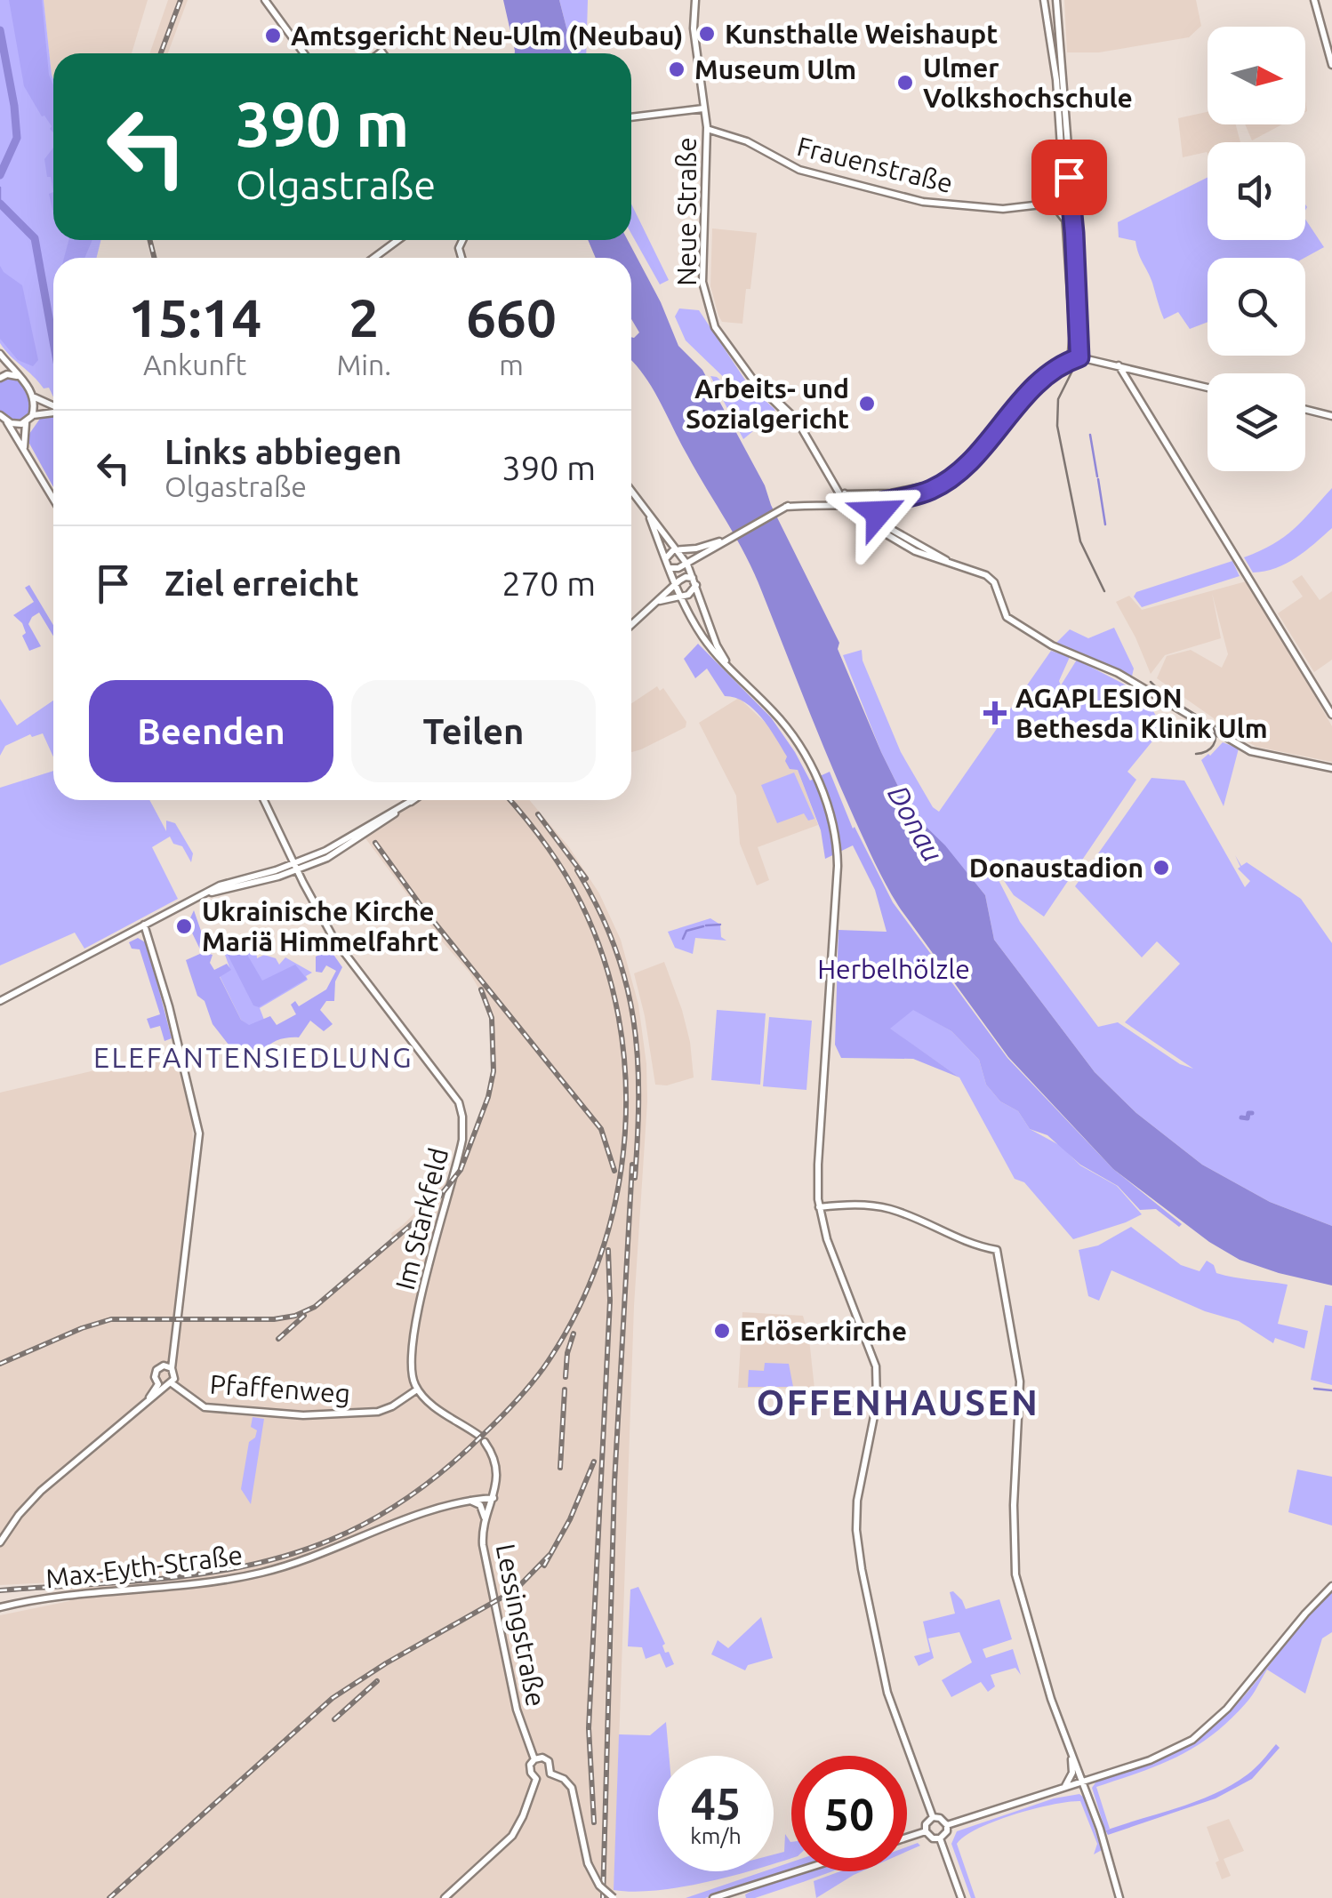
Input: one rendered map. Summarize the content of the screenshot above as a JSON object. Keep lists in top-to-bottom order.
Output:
{
  "streets": {
    "street": [
      "Frauenstraße",
      "Neue Straße",
      "Im Starkfeld",
      "Pfaffenweg",
      "Max-Eyth-Straße",
      "Lessingstraße"
    ]
  },
  "crossings": [
    ["Frauenstraße", "Neue Straße"],
    ["Im Starkfeld", "Pfaffenweg"],
    ["Max-Eyth-Straße", "Lessingstraße"]
  ],
  "districts": ["ELEFANTENSIEDLUNG", "OFFENHAUSEN"],
  "water": ["Donau"],
  "parks": ["Herbelhölzle"],
  "places": {
    "other": [
      "Kunsthalle Weishaupt",
      "Amtsgericht Neu-Ulm (Neubau)",
      "Museum Ulm",
      "Ulmer Volkshochschule",
      "Arbeits- und Sozialgericht",
      "Donaustadion",
      "Ukrainische Kirche Mariä Himmelfahrt",
      "Erlöserkirche"
    ],
    "health": ["AGAPLESION Bethesda Klinik Ulm"]
  },
  "north": "right",
  "page": {
    "turn": ["390 m", "Olgastraße"],
    "eta": [
      "15:14",
      "Ankunft",
      "2",
      "Min.",
      "660",
      "m"
    ],
    "list": [
      {
        "name": "Links abbiegen",
        "note": "Olgastraße",
        "value": "390 m"
      },
      {
        "name": "Ziel erreicht",
        "value": "270 m"
      }
    ],
    "buttons": ["Beenden", "Teilen"],
    "speed": "45 km/h",
    "limit": "50"
  }
}
